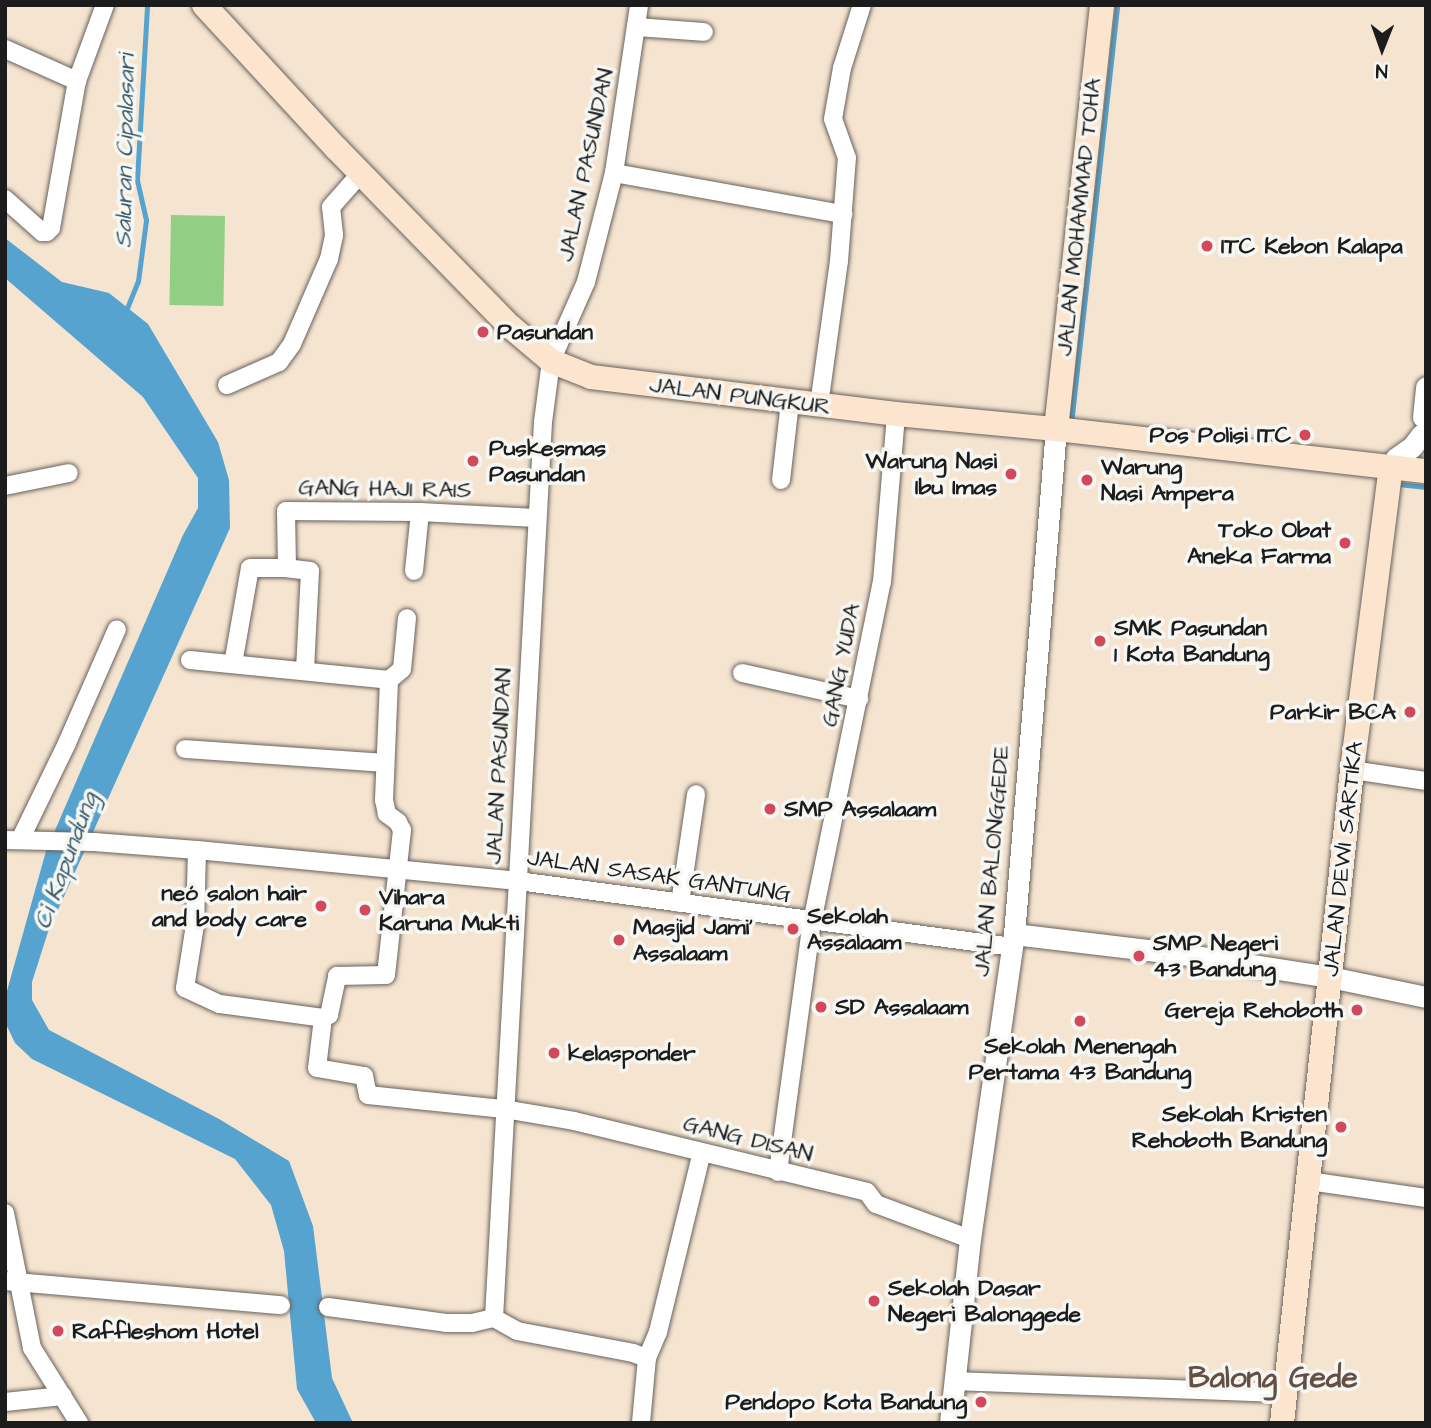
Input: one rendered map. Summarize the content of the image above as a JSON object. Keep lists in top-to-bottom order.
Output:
{
  "streets": {
    "main road": ["JALAN MOHAMMAD TOHA", "JALAN PUNGKUR", "JALAN DEWI SARTIKA"],
    "street": [
      "JALAN PASUNDAN",
      "GANG HAJI RAIS",
      "GANG YUDA",
      "JALAN BALONGGEDE",
      "JALAN SASAK GANTUNG",
      "GANG DISAN"
    ]
  },
  "crossings": [
    ["JALAN PASUNDAN", "JALAN PUNGKUR"],
    ["JALAN PASUNDAN", "GANG HAJI RAIS"],
    ["JALAN PASUNDAN", "JALAN SASAK GANTUNG"],
    ["JALAN PASUNDAN", "GANG DISAN"],
    ["JALAN MOHAMMAD TOHA", "JALAN PUNGKUR"],
    ["JALAN MOHAMMAD TOHA", "JALAN BALONGGEDE"],
    ["JALAN PUNGKUR", "GANG YUDA"],
    ["JALAN PUNGKUR", "JALAN DEWI SARTIKA"],
    ["JALAN PUNGKUR", "JALAN BALONGGEDE"],
    ["GANG YUDA", "JALAN SASAK GANTUNG"],
    ["GANG YUDA", "GANG DISAN"],
    ["JALAN BALONGGEDE", "JALAN SASAK GANTUNG"],
    ["JALAN BALONGGEDE", "GANG DISAN"]
  ],
  "districts": ["Balong Gede"],
  "water": ["Saluran Cipalasari", "Ci Kapundung"],
  "places": [
    "ITC Kebon Kalapa",
    "Pasundan",
    "Pos Polisi ITC",
    "Puskesmas Pasundan",
    "Warung Nasi Ibu Imas",
    "Warung Nasi Ampera",
    "Toko Obat Aneka Farma",
    "SMK Pasundan 1 Kota Bandung",
    "Parkir BCA",
    "SMP Assalaam",
    "neó salon hair and body care",
    "Vihara Karuna Mukti",
    "Sekolah Assalaam",
    "Masjid Jami' Assalaam",
    "SMP Negeri 43 Bandung",
    "SD Assalaam",
    "Gereja Rehoboth",
    "Sekolah Menengah Pertama 43 Bandung",
    "kelasponder",
    "Sekolah Kristen Rehoboth Bandung",
    "Sekolah Dasar Negeri Balonggede",
    "Raffleshom Hotel",
    "Pendopo Kota Bandung"
  ],
  "north": "bottom"
}
